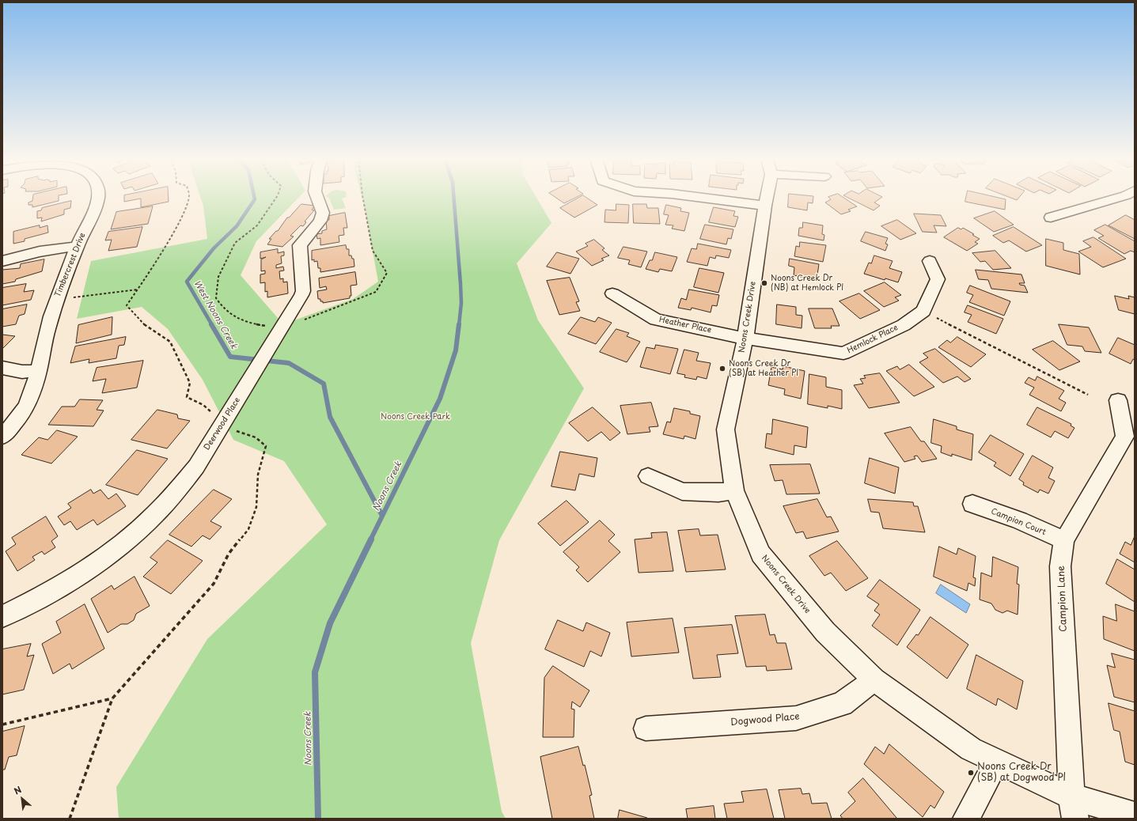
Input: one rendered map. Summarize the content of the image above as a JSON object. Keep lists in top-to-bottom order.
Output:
{
  "streets": {
    "street": [
      "Timbercrest Drive",
      "Noons Creek Drive",
      "Heather Place",
      "Hemlock Place",
      "Deerwood Place",
      "Campion Court",
      "Campion Lane",
      "Dogwood Place"
    ]
  },
  "crossings": [
    ["Noons Creek Drive", "Heather Place"],
    ["Noons Creek Drive", "Hemlock Place"],
    ["Noons Creek Drive", "Campion Lane"],
    ["Noons Creek Drive", "Dogwood Place"],
    ["Heather Place", "Hemlock Place"],
    ["Campion Court", "Campion Lane"]
  ],
  "water": ["West Noons Creek", "Noons Creek"],
  "parks": ["Noons Creek Park"],
  "places": ["Noons Creek Dr (NB) at Hemlock Pl", "Noons Creek Dr (SB) at Heather Pl", "Noons Creek Dr (SB) at Dogwood Pl"],
  "north": "top left"
}
